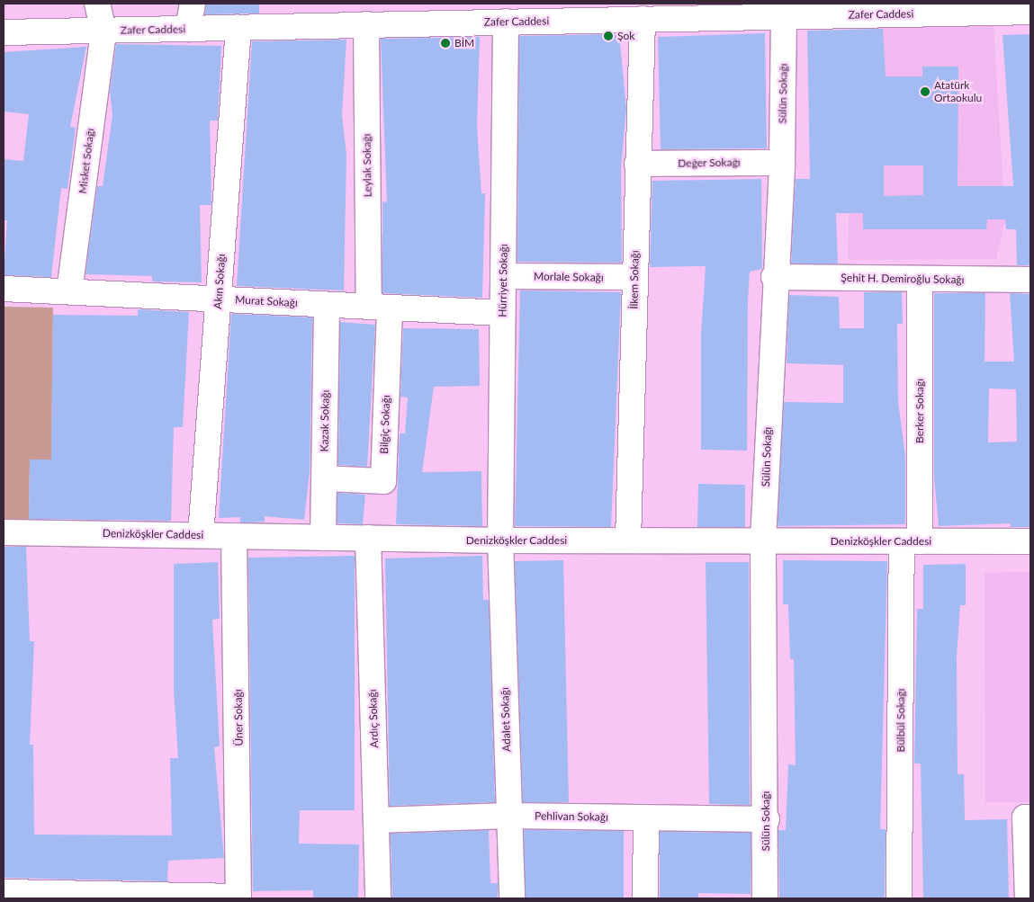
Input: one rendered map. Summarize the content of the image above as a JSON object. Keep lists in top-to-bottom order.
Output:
{
  "streets": {
    "street": [
      "Zafer Caddesi",
      "Sülün Sokağı",
      "Misket Sokağı",
      "Değer Sokağı",
      "Leylak Sokağı",
      "Morlale Sokağı",
      "Şehit H. Demiroğlu Sokağı",
      "İlkem Sokağı",
      "Hürriyet Sokağı",
      "Akın Sokağı",
      "Murat Sokağı",
      "Berker Sokağı",
      "Kazak Sokağı",
      "Bilgiç Sokağı",
      "Denizköşkler Caddesi",
      "Üner Sokağı",
      "Ardıç Sokağı",
      "Adalet Sokağı",
      "Bülbül Sokağı",
      "Pehlivan Sokağı"
    ]
  },
  "crossings": [
    ["Zafer Caddesi", "Sülün Sokağı"],
    ["Zafer Caddesi", "Misket Sokağı"],
    ["Zafer Caddesi", "Leylak Sokağı"],
    ["Zafer Caddesi", "İlkem Sokağı"],
    ["Zafer Caddesi", "Hürriyet Sokağı"],
    ["Zafer Caddesi", "Akın Sokağı"],
    ["Sülün Sokağı", "Değer Sokağı"],
    ["Sülün Sokağı", "Şehit H. Demiroğlu Sokağı"],
    ["Sülün Sokağı", "Denizköşkler Caddesi"],
    ["Sülün Sokağı", "Pehlivan Sokağı"],
    ["Misket Sokağı", "Murat Sokağı"],
    ["Değer Sokağı", "İlkem Sokağı"],
    ["Leylak Sokağı", "Murat Sokağı"],
    ["Leylak Sokağı", "Bilgiç Sokağı"],
    ["Morlale Sokağı", "İlkem Sokağı"],
    ["Morlale Sokağı", "Hürriyet Sokağı"],
    ["Şehit H. Demiroğlu Sokağı", "Berker Sokağı"],
    ["İlkem Sokağı", "Denizköşkler Caddesi"],
    ["Hürriyet Sokağı", "Murat Sokağı"],
    ["Hürriyet Sokağı", "Denizköşkler Caddesi"],
    ["Hürriyet Sokağı", "Adalet Sokağı"],
    ["Akın Sokağı", "Murat Sokağı"],
    ["Akın Sokağı", "Denizköşkler Caddesi"],
    ["Murat Sokağı", "Kazak Sokağı"],
    ["Murat Sokağı", "Bilgiç Sokağı"],
    ["Berker Sokağı", "Denizköşkler Caddesi"],
    ["Berker Sokağı", "Bülbül Sokağı"],
    ["Kazak Sokağı", "Bilgiç Sokağı"],
    ["Kazak Sokağı", "Denizköşkler Caddesi"],
    ["Denizköşkler Caddesi", "Üner Sokağı"],
    ["Denizköşkler Caddesi", "Ardıç Sokağı"],
    ["Denizköşkler Caddesi", "Adalet Sokağı"],
    ["Denizköşkler Caddesi", "Bülbül Sokağı"],
    ["Ardıç Sokağı", "Pehlivan Sokağı"],
    ["Adalet Sokağı", "Pehlivan Sokağı"]
  ],
  "places": ["Şok", "BİM", "Atatürk Ortaokulu"]
}
